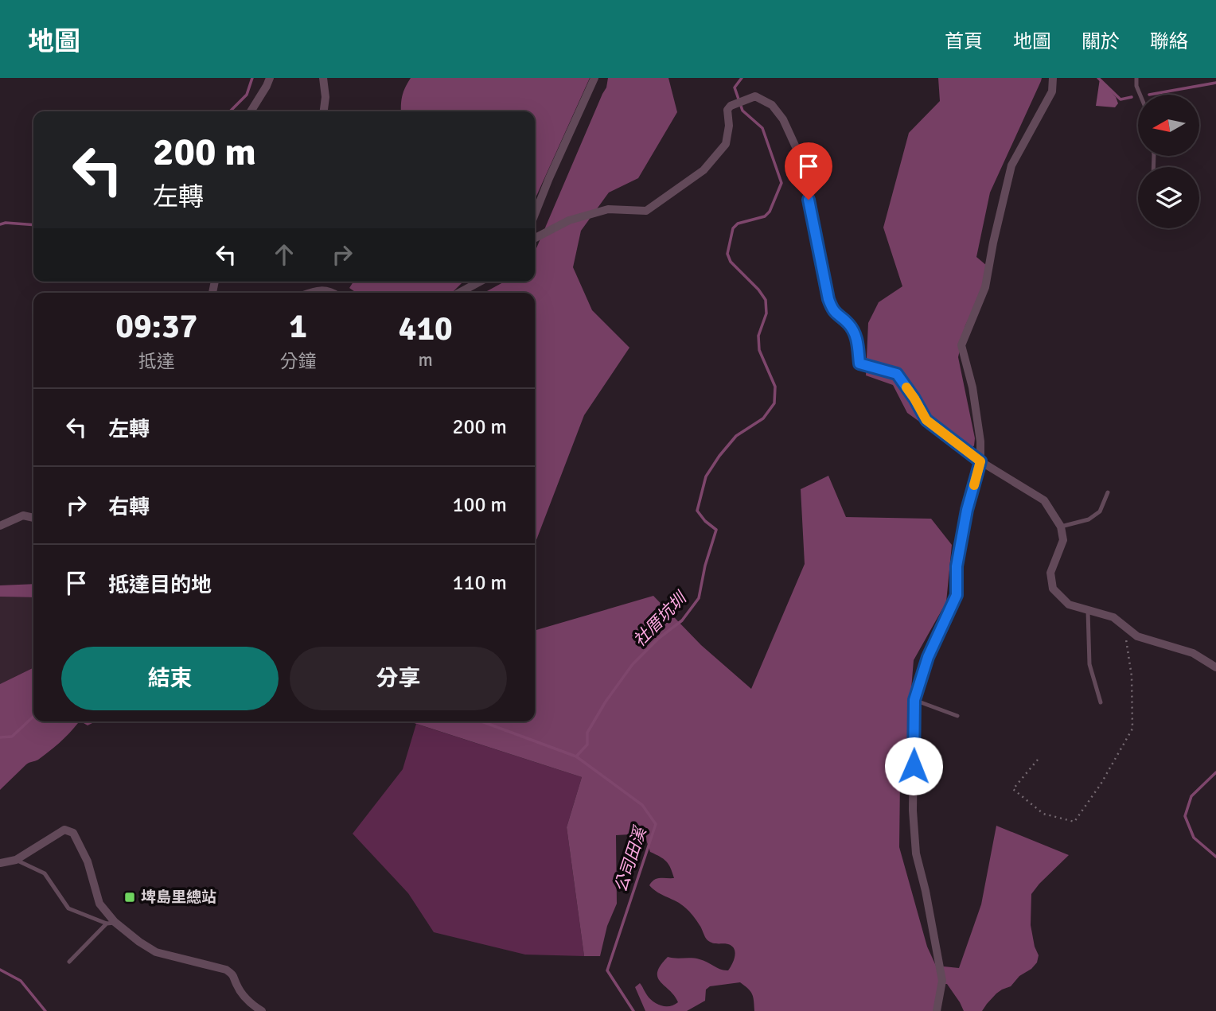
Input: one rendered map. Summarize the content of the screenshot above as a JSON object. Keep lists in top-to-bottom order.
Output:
{
  "water": ["社厝坑圳", "公司田溪"],
  "places": {
    "transit": ["埤島里總站"]
  },
  "north": "left",
  "page": {
    "header": "地圖",
    "nav": [
      "首頁",
      "地圖",
      "關於",
      "聯絡"
    ],
    "turn": ["200 m", "左轉"],
    "eta": [
      "09:37",
      "抵達",
      "1",
      "分鐘",
      "410",
      "m"
    ],
    "list": [
      {
        "name": "左轉",
        "value": "200 m"
      },
      {
        "name": "右轉",
        "value": "100 m"
      },
      {
        "name": "抵達目的地",
        "value": "110 m"
      }
    ],
    "buttons": ["結束", "分享"]
  }
}
